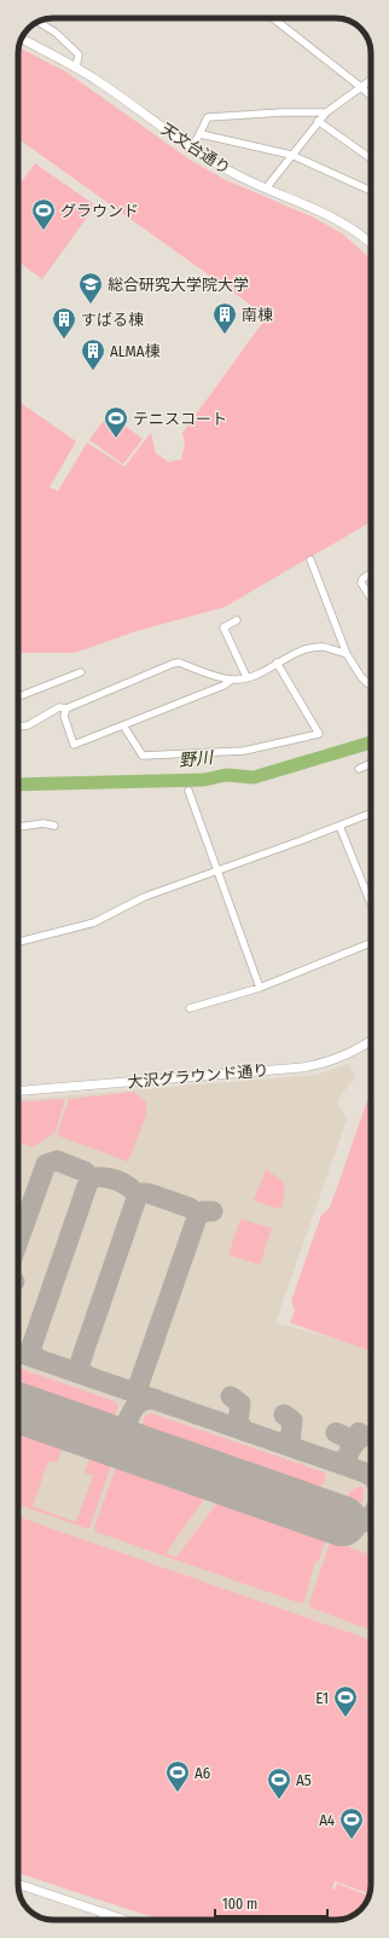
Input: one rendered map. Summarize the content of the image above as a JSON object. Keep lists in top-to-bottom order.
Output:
{
  "streets": {
    "street": ["天文台通り", "大沢グラウンド通り"]
  },
  "water": ["野川"],
  "places": {
    "sports": [
      "グラウンド",
      "テニスコート",
      "E1",
      "A6",
      "A5",
      "A4"
    ],
    "school or university": ["総合研究大学院大学"],
    "building": ["南棟", "すばる棟", "ALMA棟"]
  },
  "scale_bar": "100 m"
}
